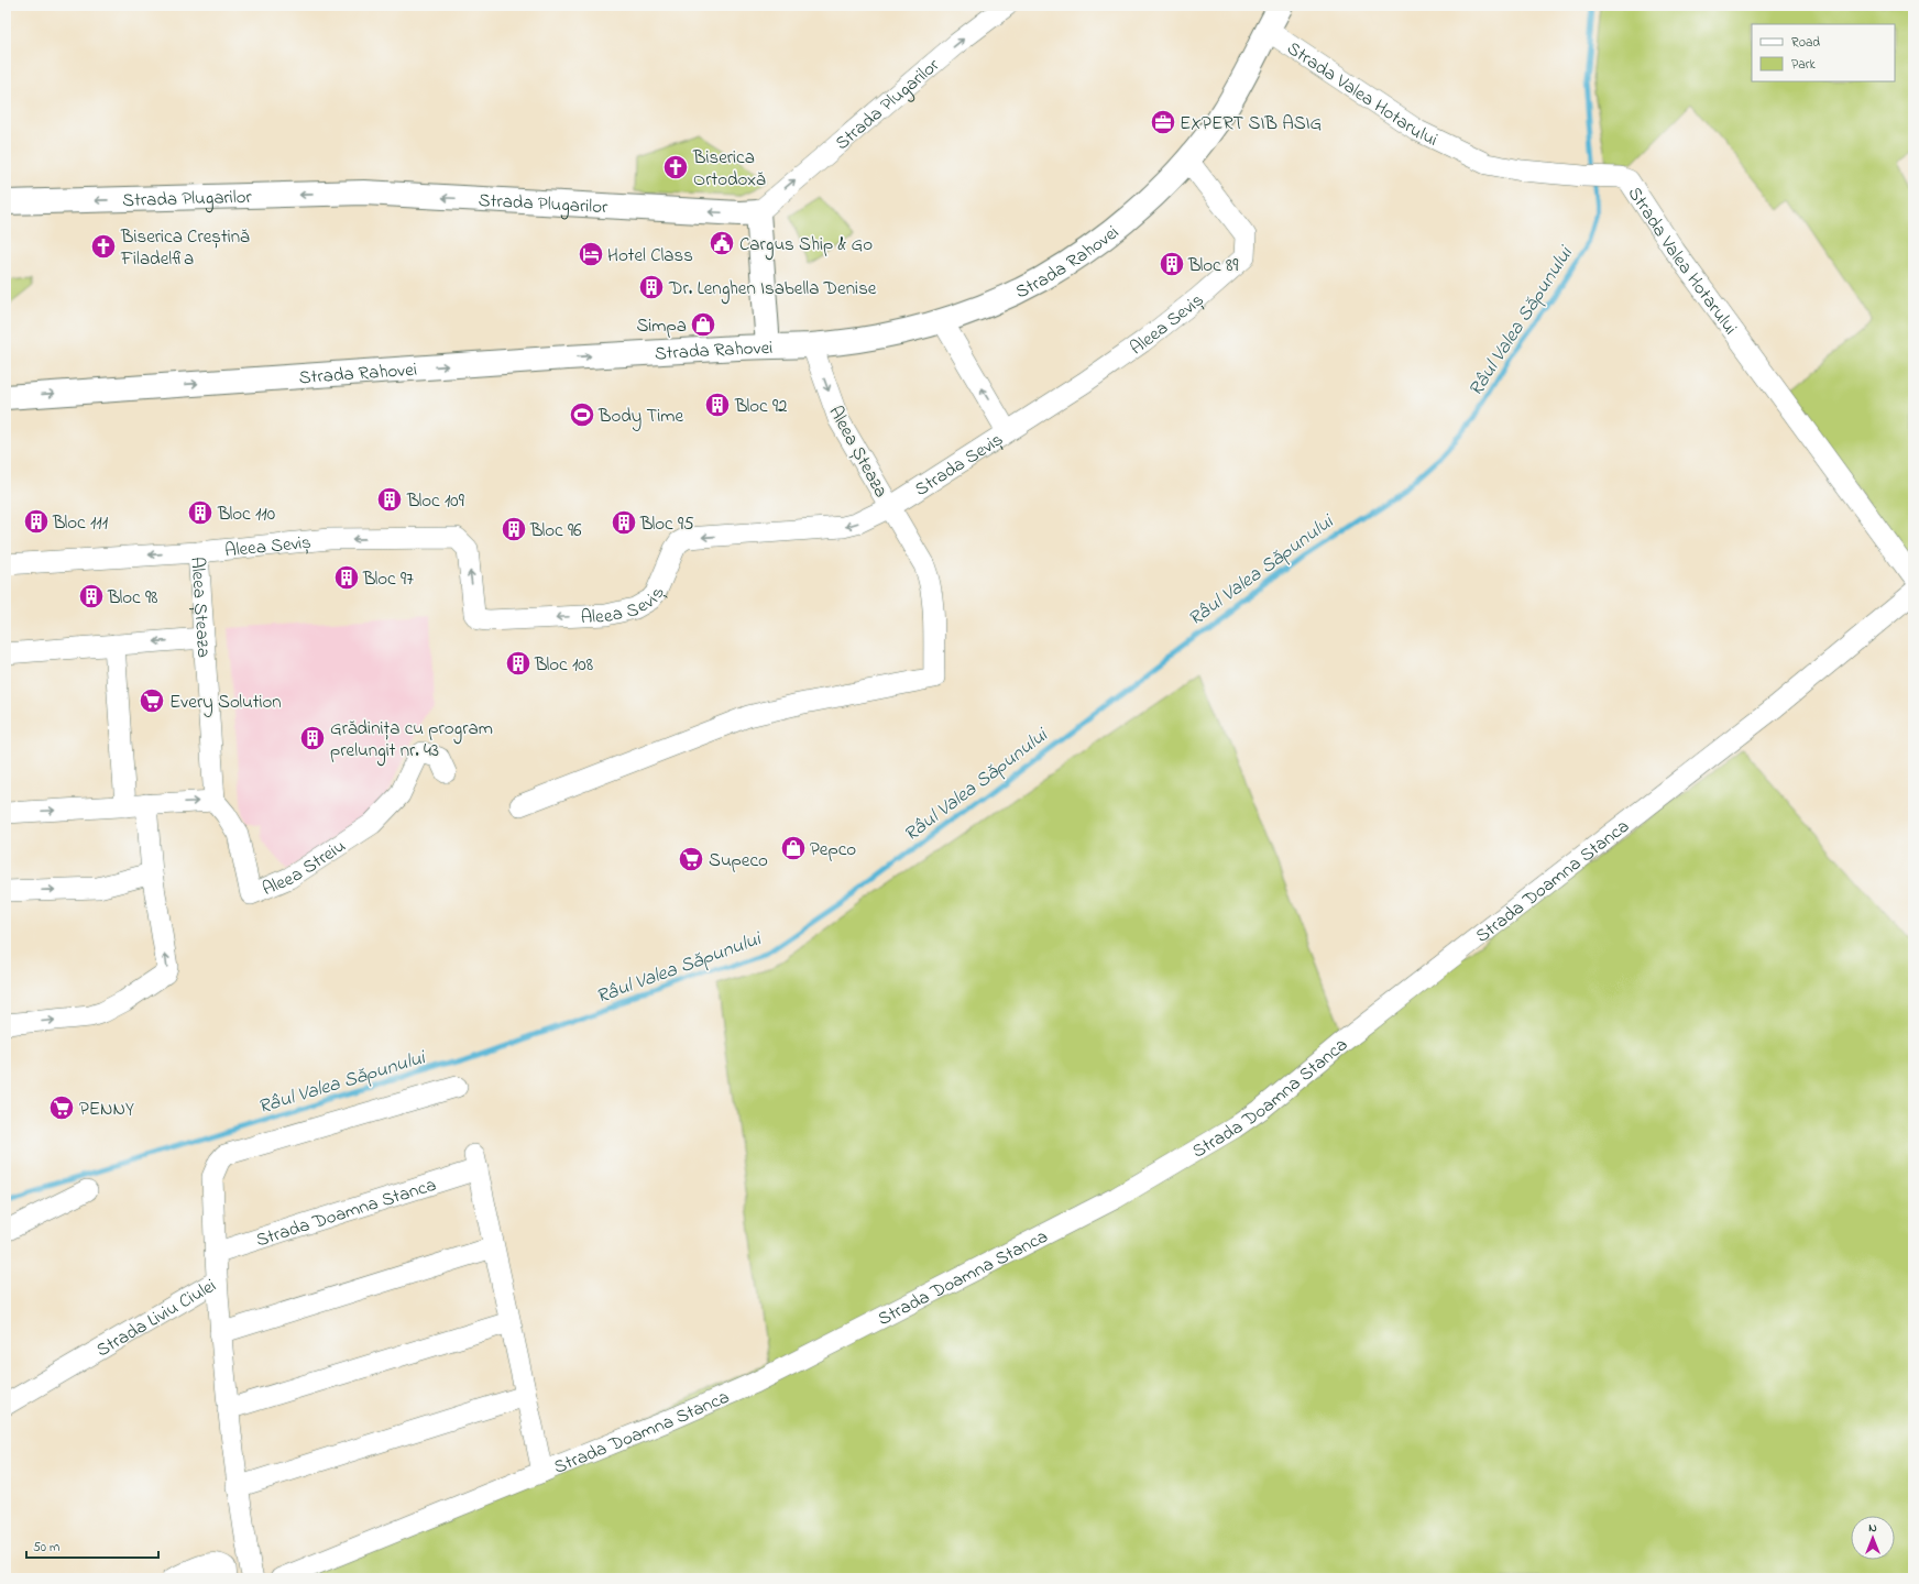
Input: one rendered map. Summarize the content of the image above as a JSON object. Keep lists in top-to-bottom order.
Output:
{
  "streets": {
    "street": [
      "Strada Valea Hotarului",
      "Strada Plugarilor",
      "Strada Rahovei",
      "Aleea Seviș",
      "Aleea Șteaza",
      "Strada Seviș",
      "Aleea Streiu",
      "Strada Doamna Stanca",
      "Strada Liviu Ciulei"
    ]
  },
  "crossings": [
    ["Strada Valea Hotarului", "Strada Rahovei"],
    ["Strada Rahovei", "Aleea Seviș"],
    ["Strada Rahovei", "Aleea Șteaza"],
    ["Strada Rahovei", "Strada Seviș"],
    ["Aleea Seviș", "Aleea Șteaza"],
    ["Aleea Seviș", "Strada Seviș"],
    ["Aleea Șteaza", "Strada Seviș"],
    ["Aleea Șteaza", "Aleea Streiu"],
    ["Strada Doamna Stanca", "Strada Liviu Ciulei"]
  ],
  "one_way": ["Strada Rahovei", "Aleea Seviș", "Strada Seviș"],
  "water": ["Râul Valea Săpunului"],
  "places": {
    "office": ["EXPERT SIB ASIG"],
    "church": ["Biserica Ortodoxă", "Biserica Creștină Filadelfia"],
    "public building": ["Cargus Ship & Go"],
    "hotel": ["Hotel Class"],
    "building": [
      "Bloc 89",
      "Dr. Lenghen Isabella Denise",
      "Bloc 92",
      "Bloc 109",
      "Bloc 110",
      "Bloc 111",
      "Bloc 95",
      "Bloc 96",
      "Bloc 97",
      "Bloc 98",
      "Bloc 108",
      "Grădinița cu program prelungit nr. 43"
    ],
    "shop": ["Simpa", "Pepco"],
    "sports": ["Body Time"],
    "supermarket": ["Every Solution", "Supeco", "PENNY"]
  },
  "legend": ["Road", "Park"],
  "scale_bar": "50 m",
  "north": "top"
}
